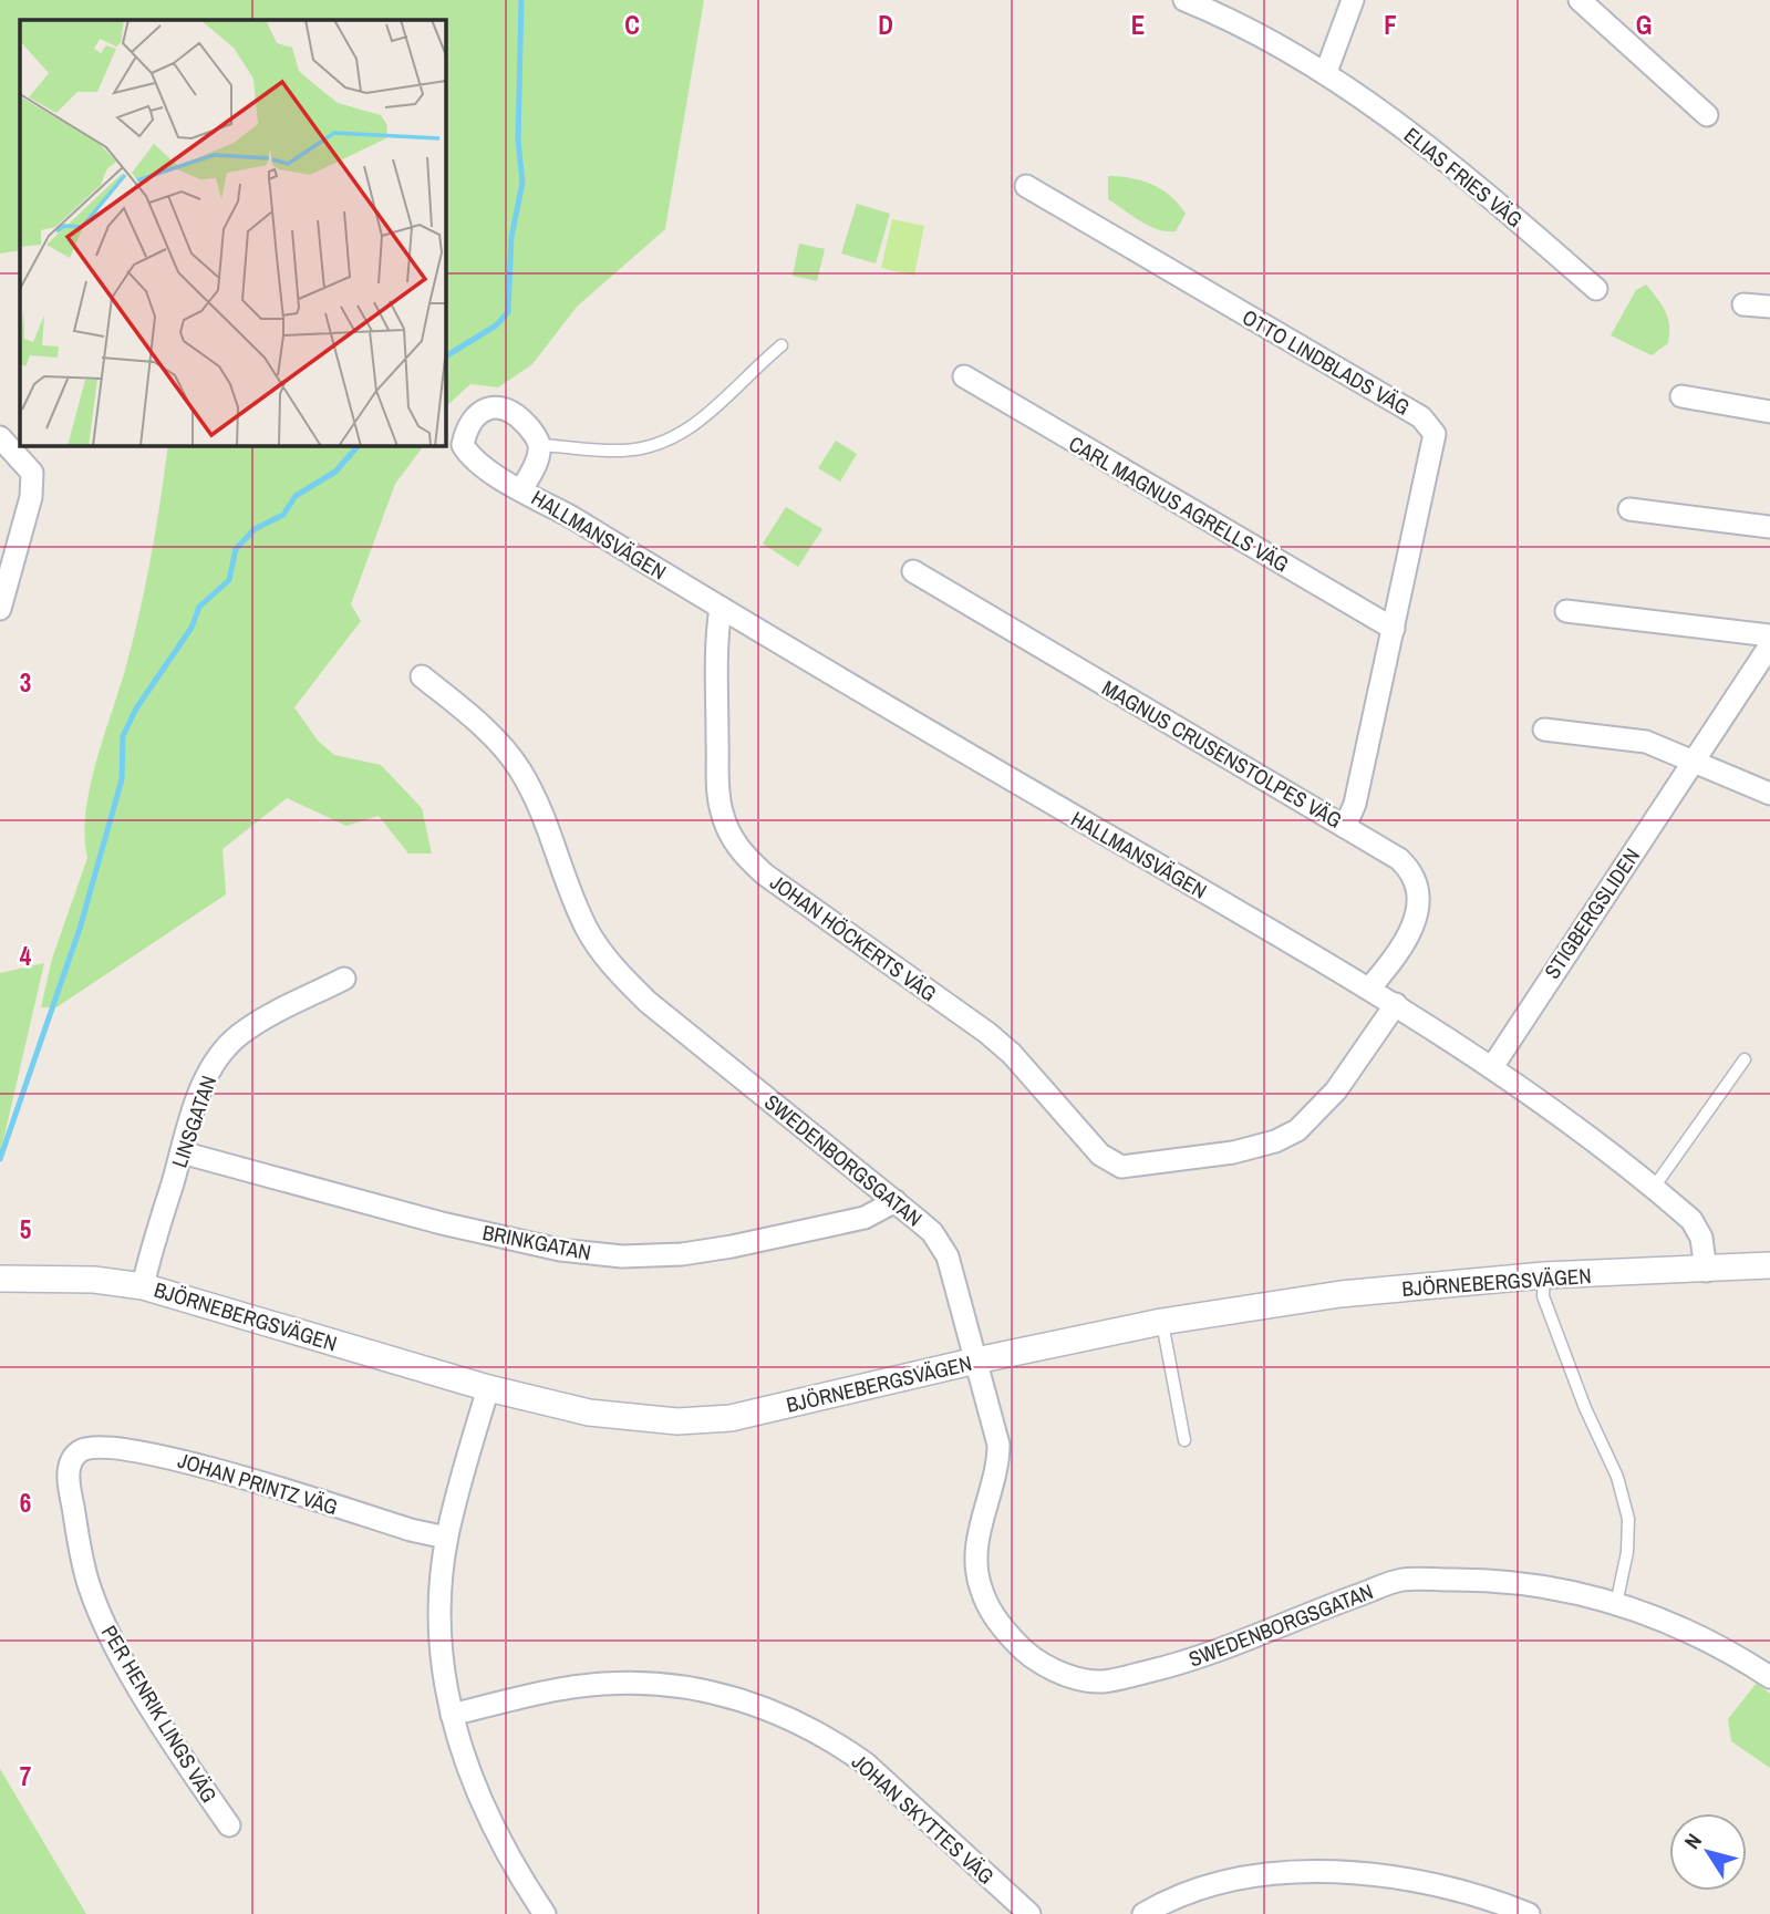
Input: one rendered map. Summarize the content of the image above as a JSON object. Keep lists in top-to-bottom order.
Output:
{
  "streets": {
    "street": [
      "ELIAS FRIES VÄG",
      "OTTO LINDBLADS VÄG",
      "CARL MAGNUS AGRELLS VÄG",
      "HALLMANSVÄGEN",
      "MAGNUS CRUSENSTOLPES VÄG",
      "STIGBERGSLIDEN",
      "JOHAN HÖCKERTS VÄG",
      "LINSGATAN",
      "SWEDENBORGSGATAN",
      "BRINKGATAN",
      "BJÖRNEBERGSVÄGEN",
      "JOHAN PRINTZ VÄG",
      "PER HENRIK LINGS VÄG",
      "JOHAN SKYTTES VÄG"
    ]
  },
  "crossings": [
    ["OTTO LINDBLADS VÄG", "CARL MAGNUS AGRELLS VÄG"],
    ["OTTO LINDBLADS VÄG", "MAGNUS CRUSENSTOLPES VÄG"],
    ["HALLMANSVÄGEN", "MAGNUS CRUSENSTOLPES VÄG"],
    ["HALLMANSVÄGEN", "STIGBERGSLIDEN"],
    ["HALLMANSVÄGEN", "JOHAN HÖCKERTS VÄG"],
    ["HALLMANSVÄGEN", "BJÖRNEBERGSVÄGEN"],
    ["LINSGATAN", "BRINKGATAN"],
    ["LINSGATAN", "BJÖRNEBERGSVÄGEN"],
    ["SWEDENBORGSGATAN", "BRINKGATAN"],
    ["SWEDENBORGSGATAN", "BJÖRNEBERGSVÄGEN"],
    ["JOHAN PRINTZ VÄG", "PER HENRIK LINGS VÄG"]
  ],
  "north": "top left",
  "grid": {
    "columns": [
      "C",
      "D",
      "E",
      "F",
      "G"
    ],
    "rows": [
      "3",
      "4",
      "5",
      "6",
      "7"
    ]
  }
}
